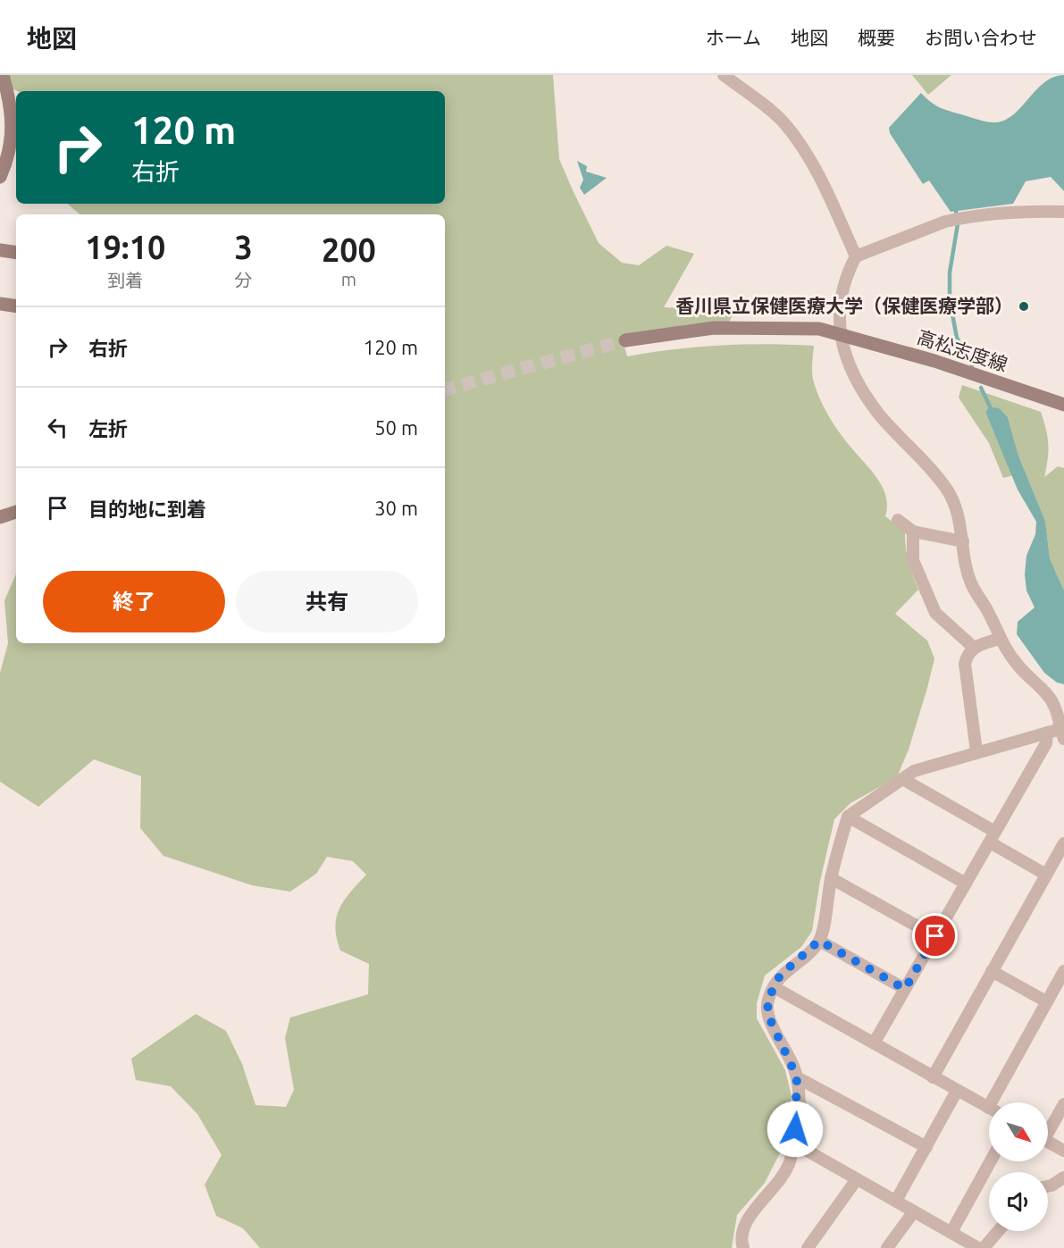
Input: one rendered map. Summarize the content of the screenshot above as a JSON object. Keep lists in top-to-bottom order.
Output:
{
  "streets": {
    "main road": ["高松志度線"]
  },
  "places": ["香川県立保健医療大学（保健医療学部）"],
  "north": "bottom right",
  "page": {
    "header": "地図",
    "nav": [
      "ホーム",
      "地図",
      "概要",
      "お問い合わせ"
    ],
    "turn": ["120 m", "右折"],
    "eta": [
      "19:10",
      "到着",
      "3",
      "分",
      "200",
      "m"
    ],
    "list": [
      {
        "name": "右折",
        "value": "120 m"
      },
      {
        "name": "左折",
        "value": "50 m"
      },
      {
        "name": "目的地に到着",
        "value": "30 m"
      }
    ],
    "buttons": ["終了", "共有"]
  }
}
